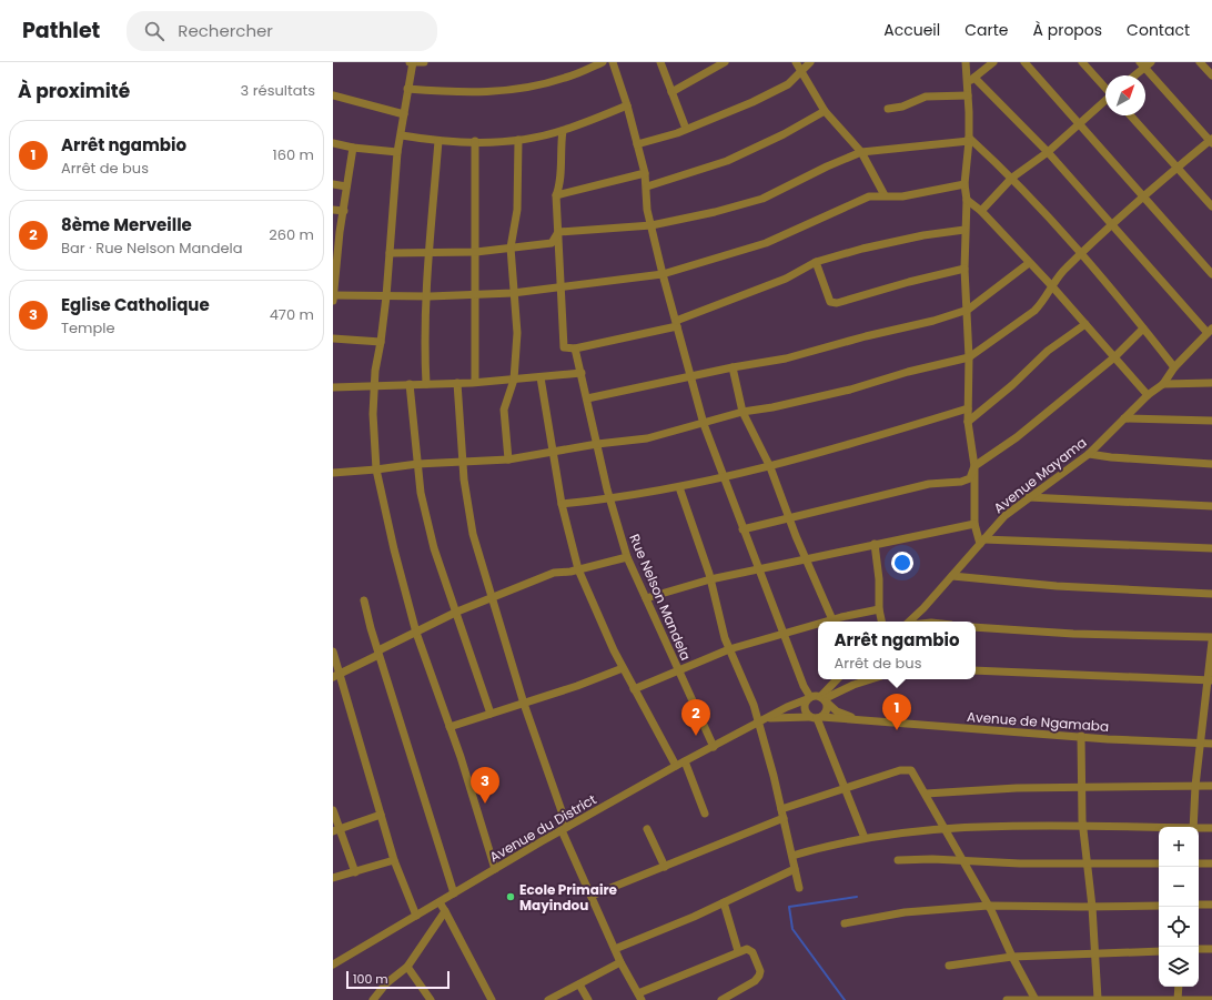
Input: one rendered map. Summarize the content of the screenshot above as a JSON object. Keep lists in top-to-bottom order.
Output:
{
  "streets": {
    "street": [
      "Avenue Mayama",
      "Rue Nelson Mandela",
      "Avenue de Ngamaba",
      "Avenue du District"
    ]
  },
  "crossings": [
    ["Rue Nelson Mandela", "Avenue du District"],
    ["Avenue de Ngamaba", "Avenue du District"]
  ],
  "places": ["Ecole Primaire Mayindou"],
  "scale_bar": "100 m",
  "north": "top right",
  "page": {
    "header": "Pathlet",
    "search": "Rechercher",
    "nav": [
      "Accueil",
      "Carte",
      "À propos",
      "Contact"
    ],
    "heading": ["À proximité", "3 résultats"],
    "list": [
      {
        "mark": "1",
        "name": "Arrêt ngambio",
        "note": "Arrêt de bus",
        "value": "160 m"
      },
      {
        "mark": "2",
        "name": "8ème Merveille",
        "note": "Bar · Rue Nelson Mandela",
        "value": "260 m"
      },
      {
        "mark": "3",
        "name": "Eglise Catholique",
        "note": "Temple",
        "value": "470 m"
      }
    ],
    "popup": ["Arrêt ngambio", "Arrêt de bus"],
    "pins": ["1", "2", "3"],
    "map_buttons": ["+", "−"],
    "scale": "100 m"
  }
}
